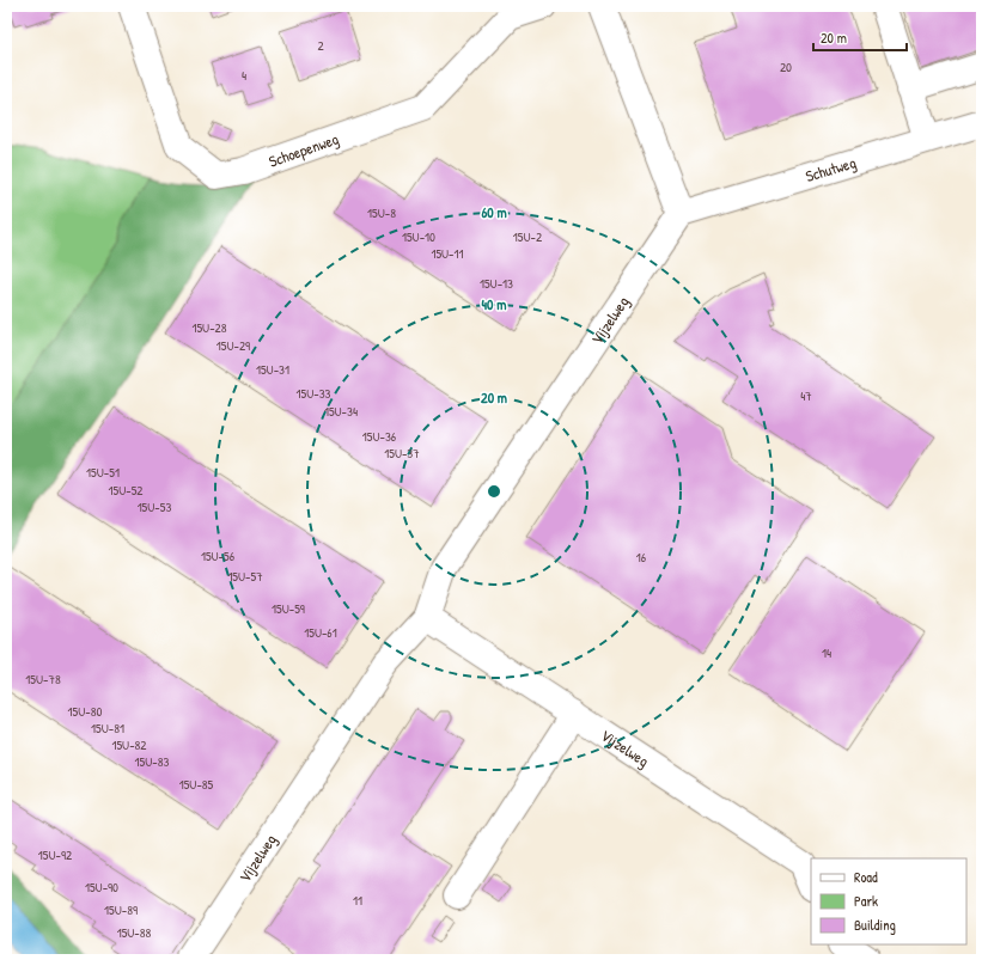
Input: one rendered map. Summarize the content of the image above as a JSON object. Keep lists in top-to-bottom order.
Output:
{
  "streets": {
    "street": ["Schoepenweg", "Schutweg", "Vijzelweg"]
  },
  "crossings": [
    ["Schutweg", "Vijzelweg"]
  ],
  "house_numbers": [
    "2",
    "20",
    "4",
    "15U-8",
    "15U-10",
    "15U-2",
    "15U-11",
    "15U-13",
    "15U-28",
    "15U-29",
    "15U-31",
    "15U-33",
    "47",
    "15U-34",
    "15U-36",
    "15U-37",
    "15U-51",
    "15U-52",
    "15U-53",
    "15U-56",
    "16",
    "15U-57",
    "15U-59",
    "15U-61",
    "14",
    "15U-78",
    "15U-80",
    "15U-81",
    "15U-82",
    "15U-83",
    "15U-85",
    "15U-92",
    "15U-90",
    "11",
    "15U-89",
    "15U-88"
  ],
  "legend": ["Road", "Park", "Building"],
  "scale_bar": "20 m",
  "rings": ["60 m", "40 m", "20 m"]
}
